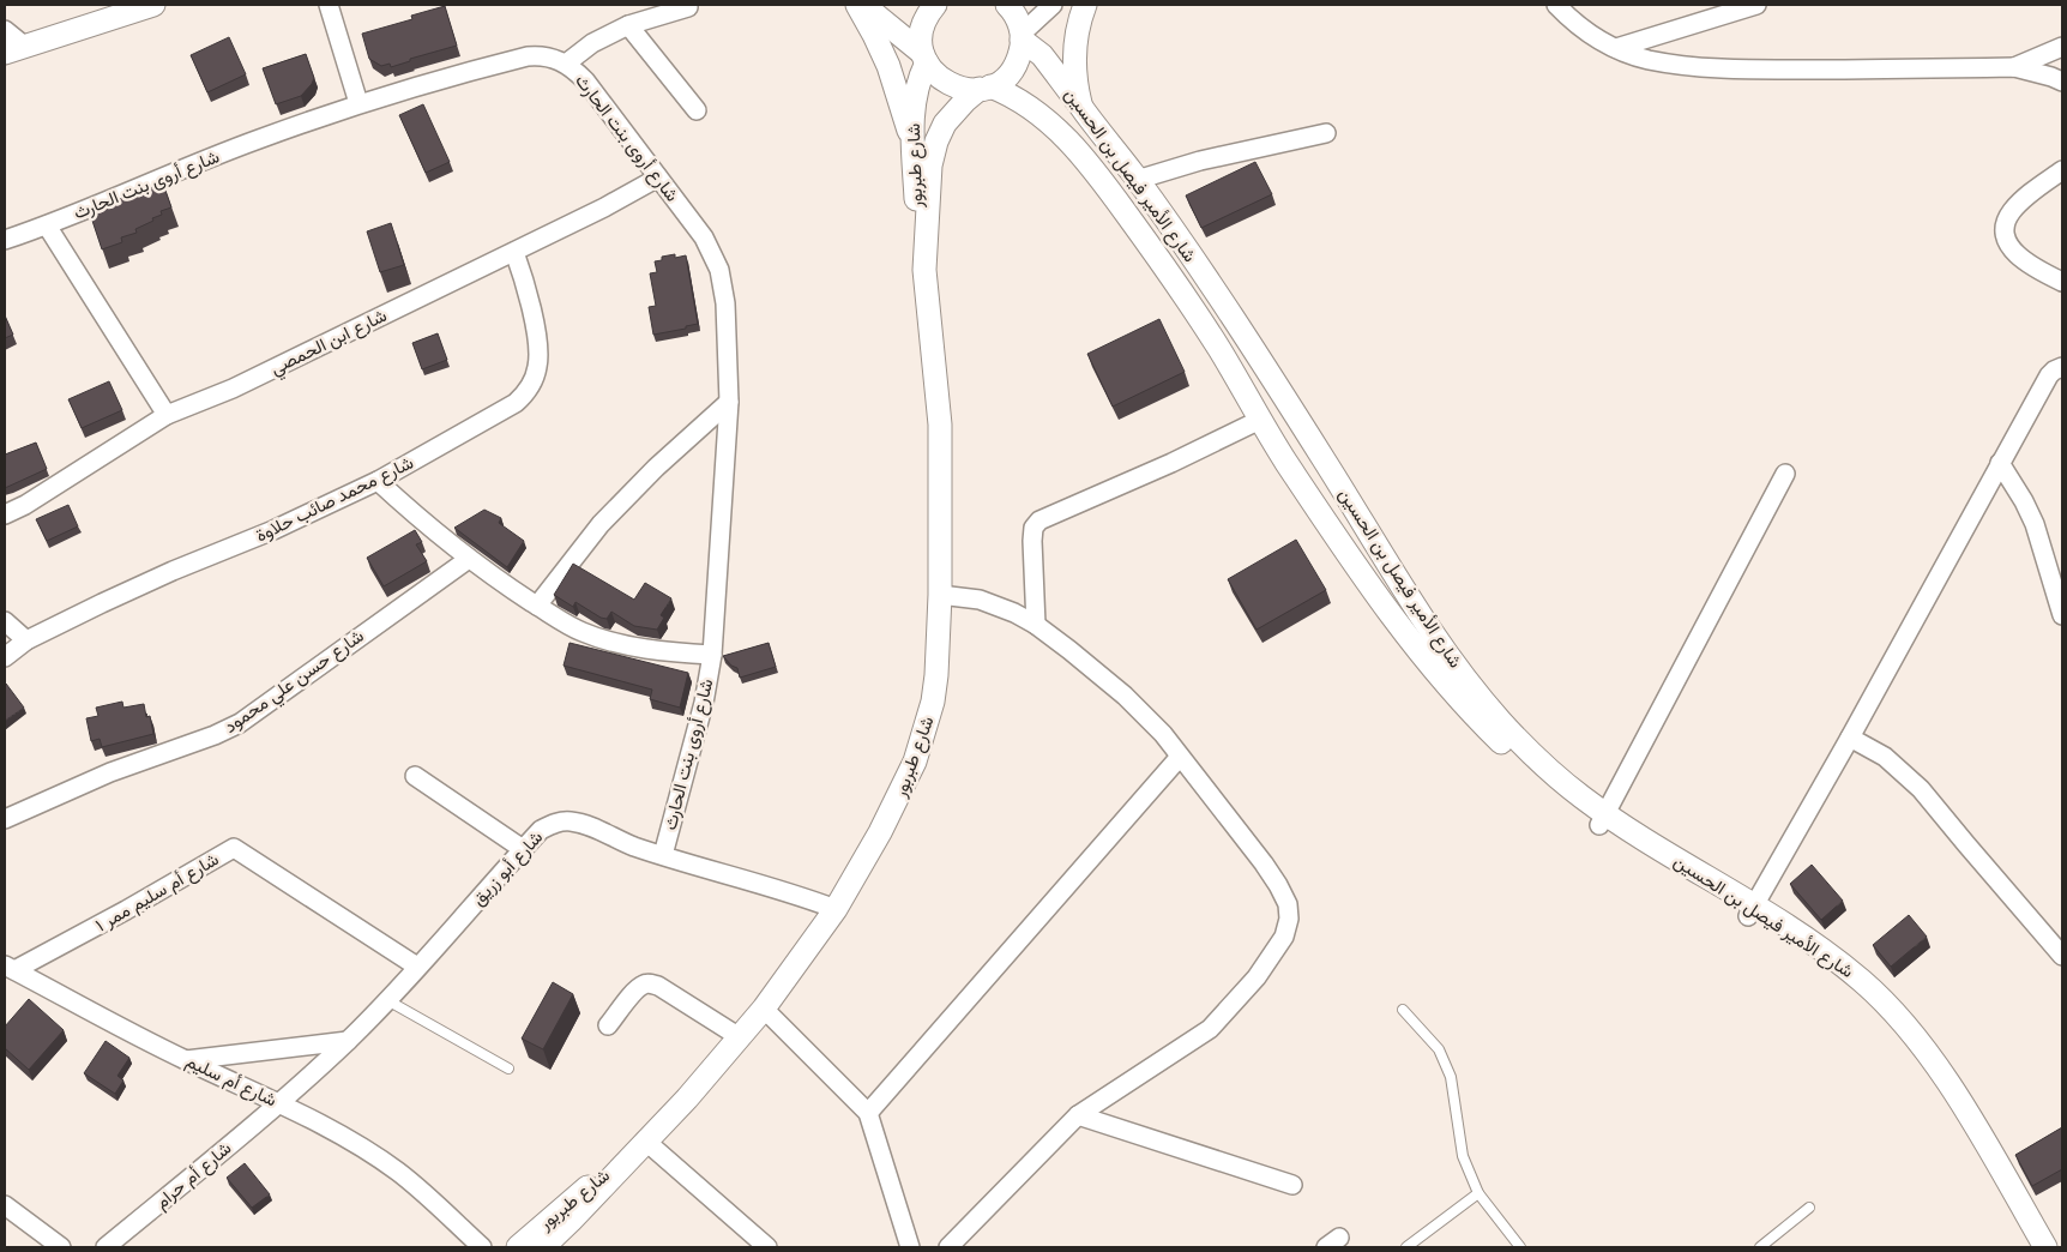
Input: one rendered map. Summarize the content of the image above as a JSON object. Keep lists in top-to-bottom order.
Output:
{
  "streets": {
    "street": [
      "شارع أروى بنت الحارث",
      "شارع طبربور",
      "شارع الأمير فيصل بن الحسين",
      "شارع ابن الحمصي",
      "شارع محمد صائب حلاوة",
      "شارع حسن علي محمود",
      "شارع أبو زريق",
      "شارع أم سليم ممر ١",
      "شارع أم سليم",
      "شارع أم حرام"
    ]
  },
  "crossings": [
    ["شارع أروى بنت الحارث", "شارع ابن الحمصي"],
    ["شارع أروى بنت الحارث", "شارع محمد صائب حلاوة"],
    ["شارع أروى بنت الحارث", "شارع حسن علي محمود"],
    ["شارع أروى بنت الحارث", "شارع أبو زريق"],
    ["شارع طبربور", "شارع الأمير فيصل بن الحسين"],
    ["شارع طبربور", "شارع أبو زريق"],
    ["شارع ابن الحمصي", "شارع محمد صائب حلاوة"],
    ["شارع أبو زريق", "شارع أم سليم ممر ١"],
    ["شارع أبو زريق", "شارع أم سليم"],
    ["شارع أبو زريق", "شارع أم حرام"],
    ["شارع أم سليم ممر ١", "شارع أم سليم"],
    ["شارع أم سليم", "شارع أم حرام"]
  ]
}
